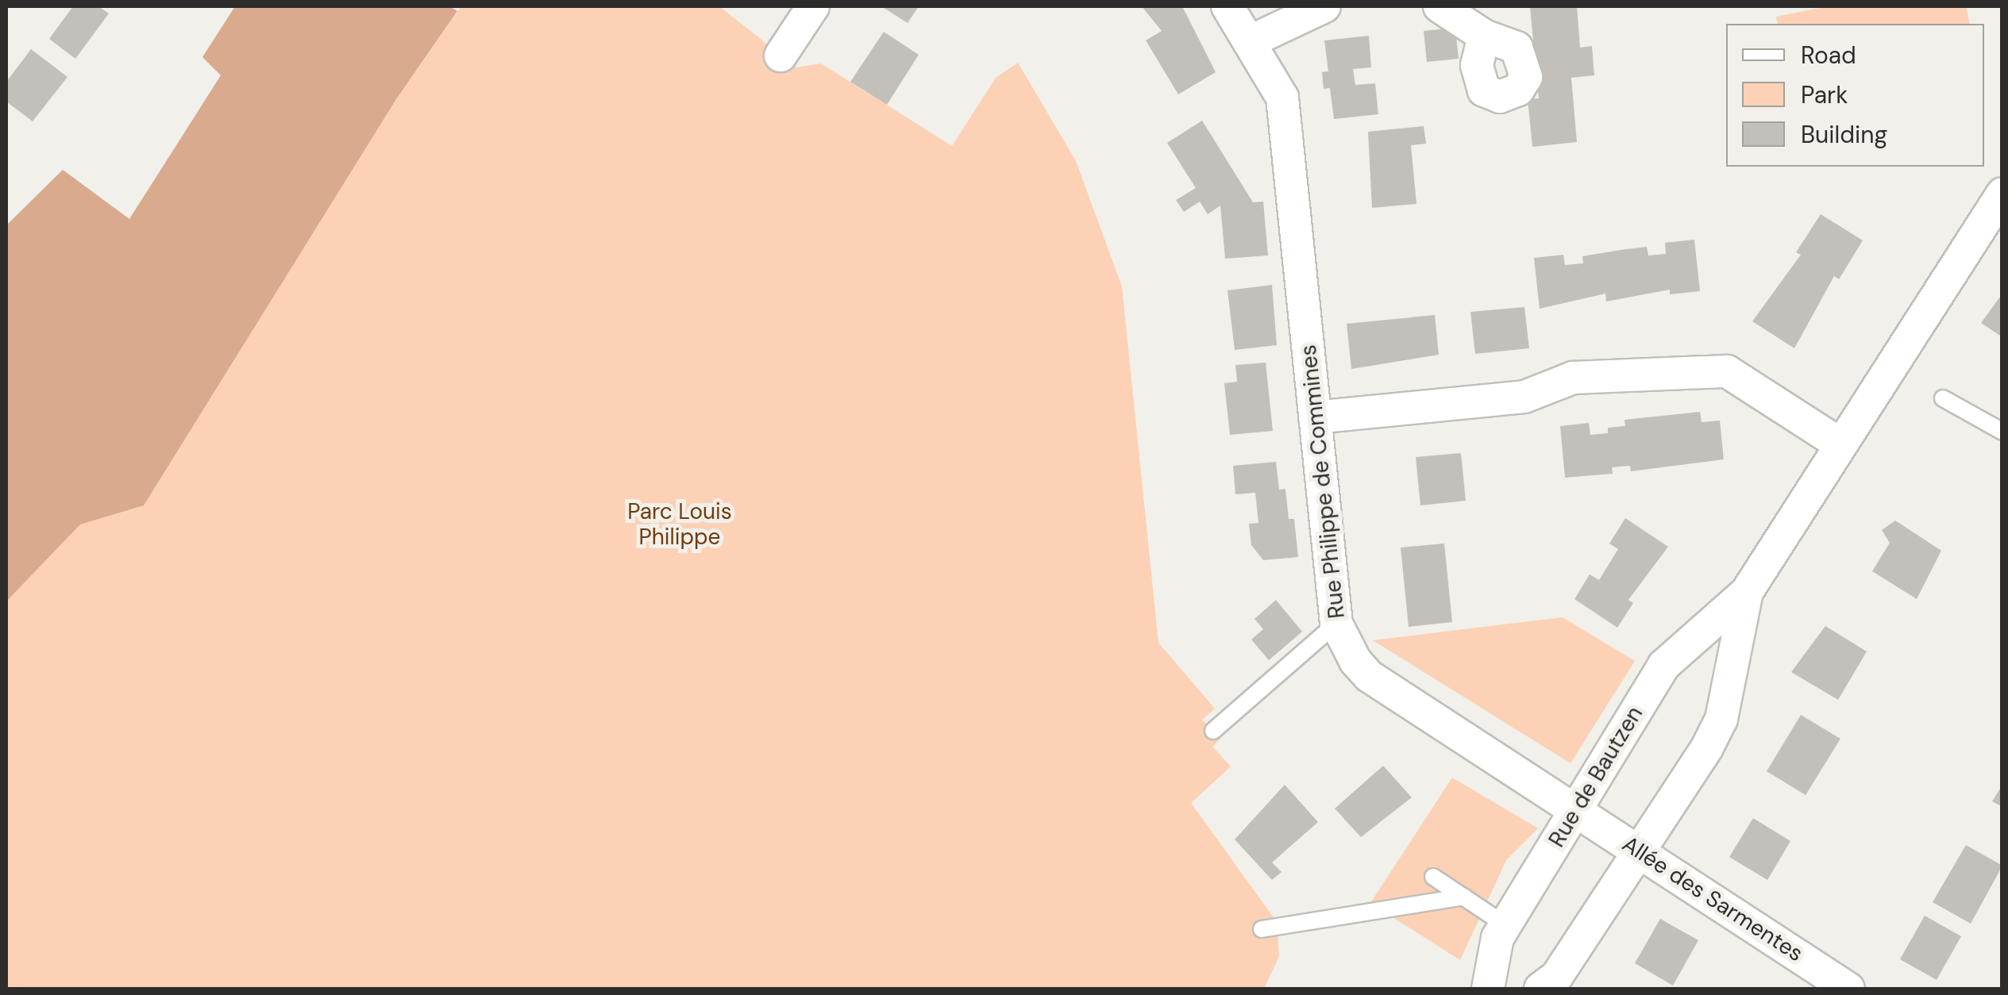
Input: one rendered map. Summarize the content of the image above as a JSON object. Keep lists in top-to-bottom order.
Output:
{
  "streets": {
    "street": ["Rue Philippe de Commines", "Rue de Bautzen", "Allée des Sarmentes"]
  },
  "crossings": [
    ["Rue Philippe de Commines", "Rue de Bautzen"],
    ["Rue Philippe de Commines", "Allée des Sarmentes"],
    ["Rue de Bautzen", "Allée des Sarmentes"]
  ],
  "parks": ["Parc Louis Philippe"],
  "legend": ["Road", "Park", "Building"]
}
